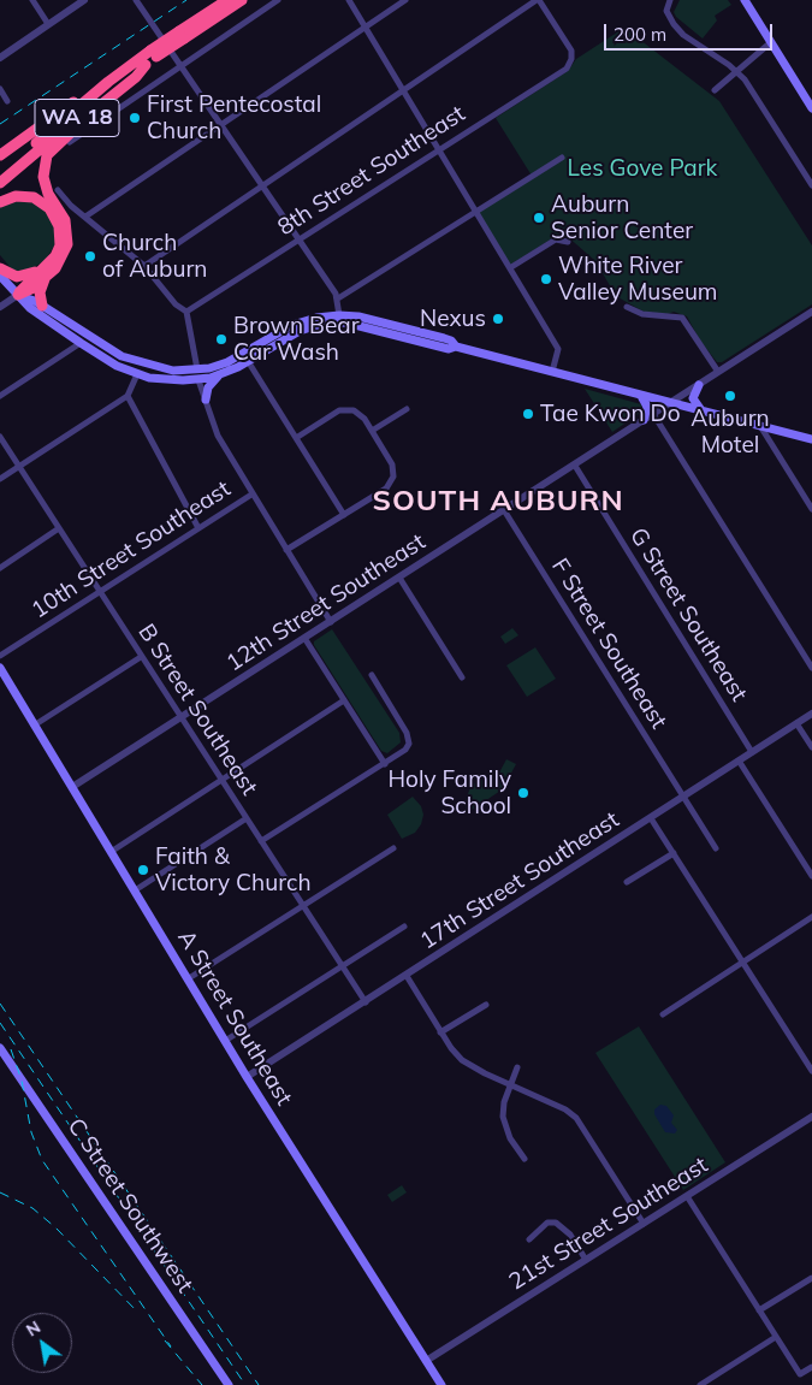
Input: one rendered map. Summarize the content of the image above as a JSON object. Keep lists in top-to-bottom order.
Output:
{
  "streets": {
    "highway": ["WA 18"],
    "main road": ["A Street Southeast", "C Street Southwest"],
    "street": [
      "8th Street Southeast",
      "10th Street Southeast",
      "12th Street Southeast",
      "G Street Southeast",
      "F Street Southeast",
      "B Street Southeast",
      "17th Street Southeast",
      "21st Street Southeast"
    ]
  },
  "crossings": [
    ["10th Street Southeast", "B Street Southeast"],
    ["12th Street Southeast", "G Street Southeast"],
    ["12th Street Southeast", "F Street Southeast"],
    ["12th Street Southeast", "B Street Southeast"],
    ["12th Street Southeast", "A Street Southeast"],
    ["G Street Southeast", "17th Street Southeast"],
    ["F Street Southeast", "17th Street Southeast"],
    ["B Street Southeast", "17th Street Southeast"],
    ["17th Street Southeast", "A Street Southeast"],
    ["A Street Southeast", "21st Street Southeast"]
  ],
  "districts": ["SOUTH AUBURN"],
  "parks": ["Les Gove Park"],
  "places": [
    "First Pentecostal Church",
    "Auburn Senior Center",
    "Church of Auburn",
    "White River Valley Museum",
    "Nexus",
    "Brown Bear Car Wash",
    "Auburn Motel",
    "Tae Kwon Do",
    "Holy Family School",
    "Faith & Victory Church"
  ],
  "scale_bar": "200 m",
  "north": "top left"
}
